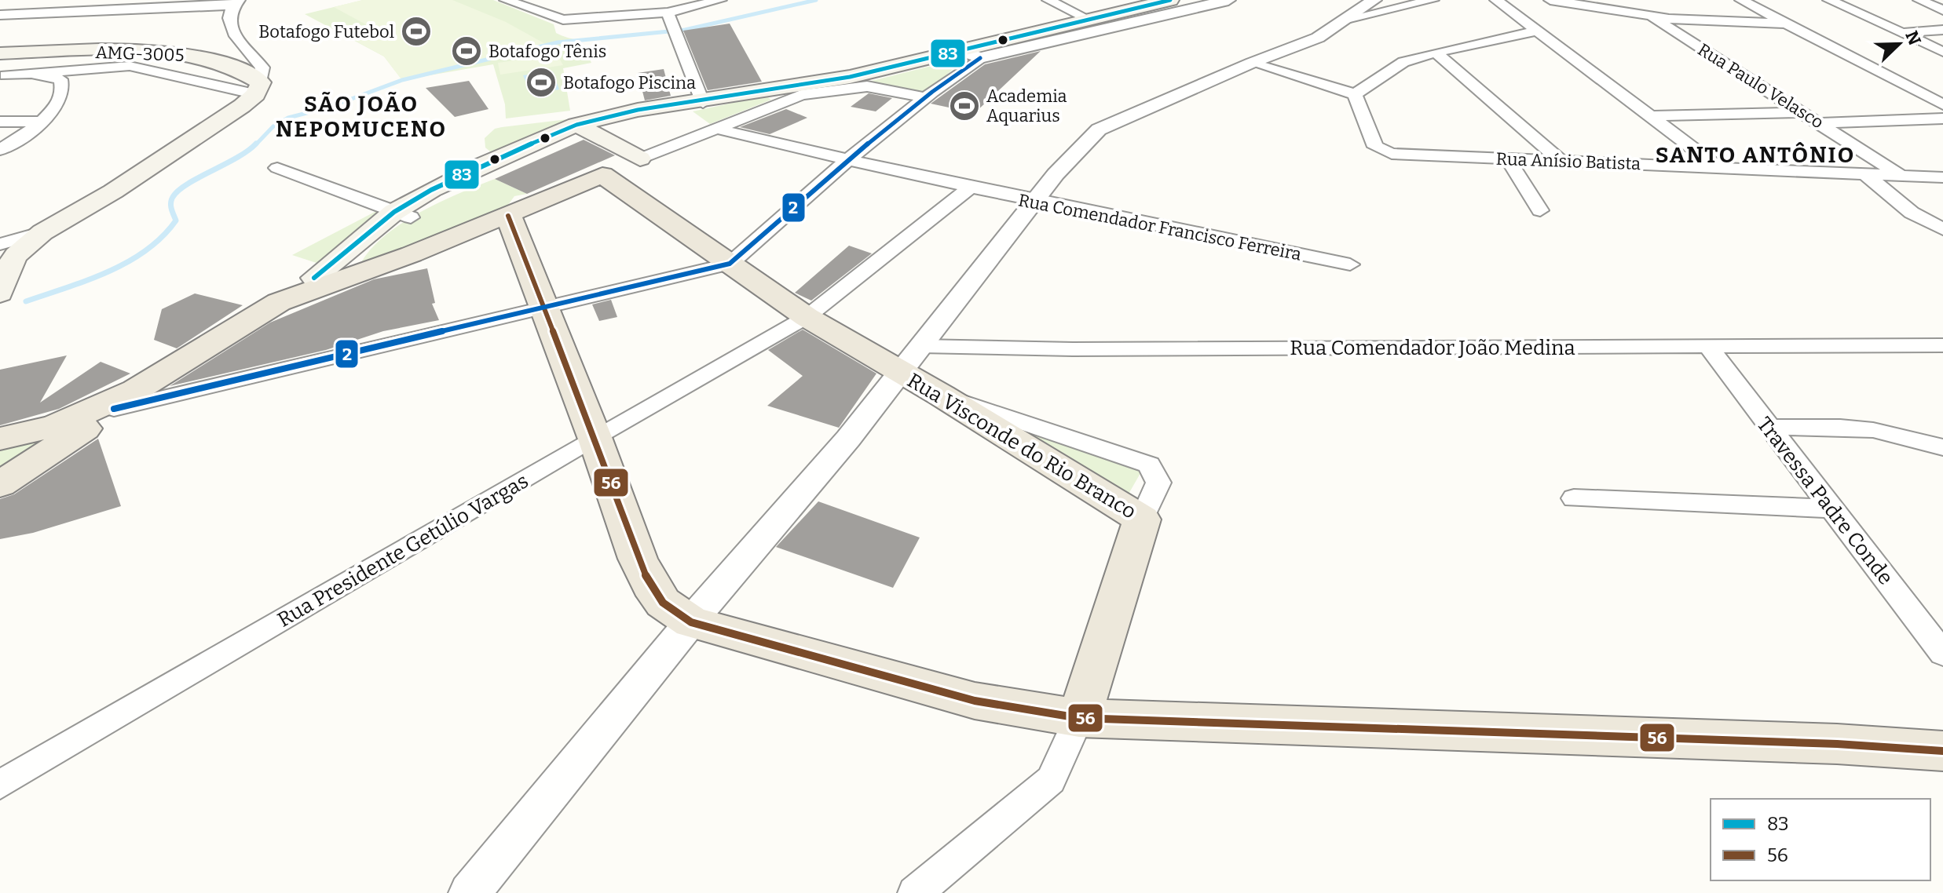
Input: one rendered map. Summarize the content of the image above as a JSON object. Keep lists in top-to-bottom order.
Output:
{
  "streets": {
    "main road": ["AMG-3005", "Rua Visconde do Rio Branco"],
    "street": [
      "Rua Paulo Velasco",
      "Rua Anísio Batista",
      "Rua Comendador Francisco Ferreira",
      "Rua Comendador João Medina",
      "Travessa Padre Conde",
      "Rua Presidente Getúlio Vargas"
    ]
  },
  "crossings": [
    ["Rua Paulo Velasco", "Rua Anísio Batista"],
    ["Rua Comendador João Medina", "Travessa Padre Conde"],
    ["Rua Visconde do Rio Branco", "Rua Presidente Getúlio Vargas"]
  ],
  "districts": ["SÃO JOÃO NEPOMUCENO", "SANTO ANTÔNIO"],
  "places": {
    "sports": [
      "Botafogo Futebol",
      "Botafogo Tênis",
      "Botafogo Piscina",
      "Academia Aquarius"
    ]
  },
  "lines": ["transit line 83", "transit line 2", "transit line 56"],
  "legend": ["83", "56"],
  "north": "top right"
}
